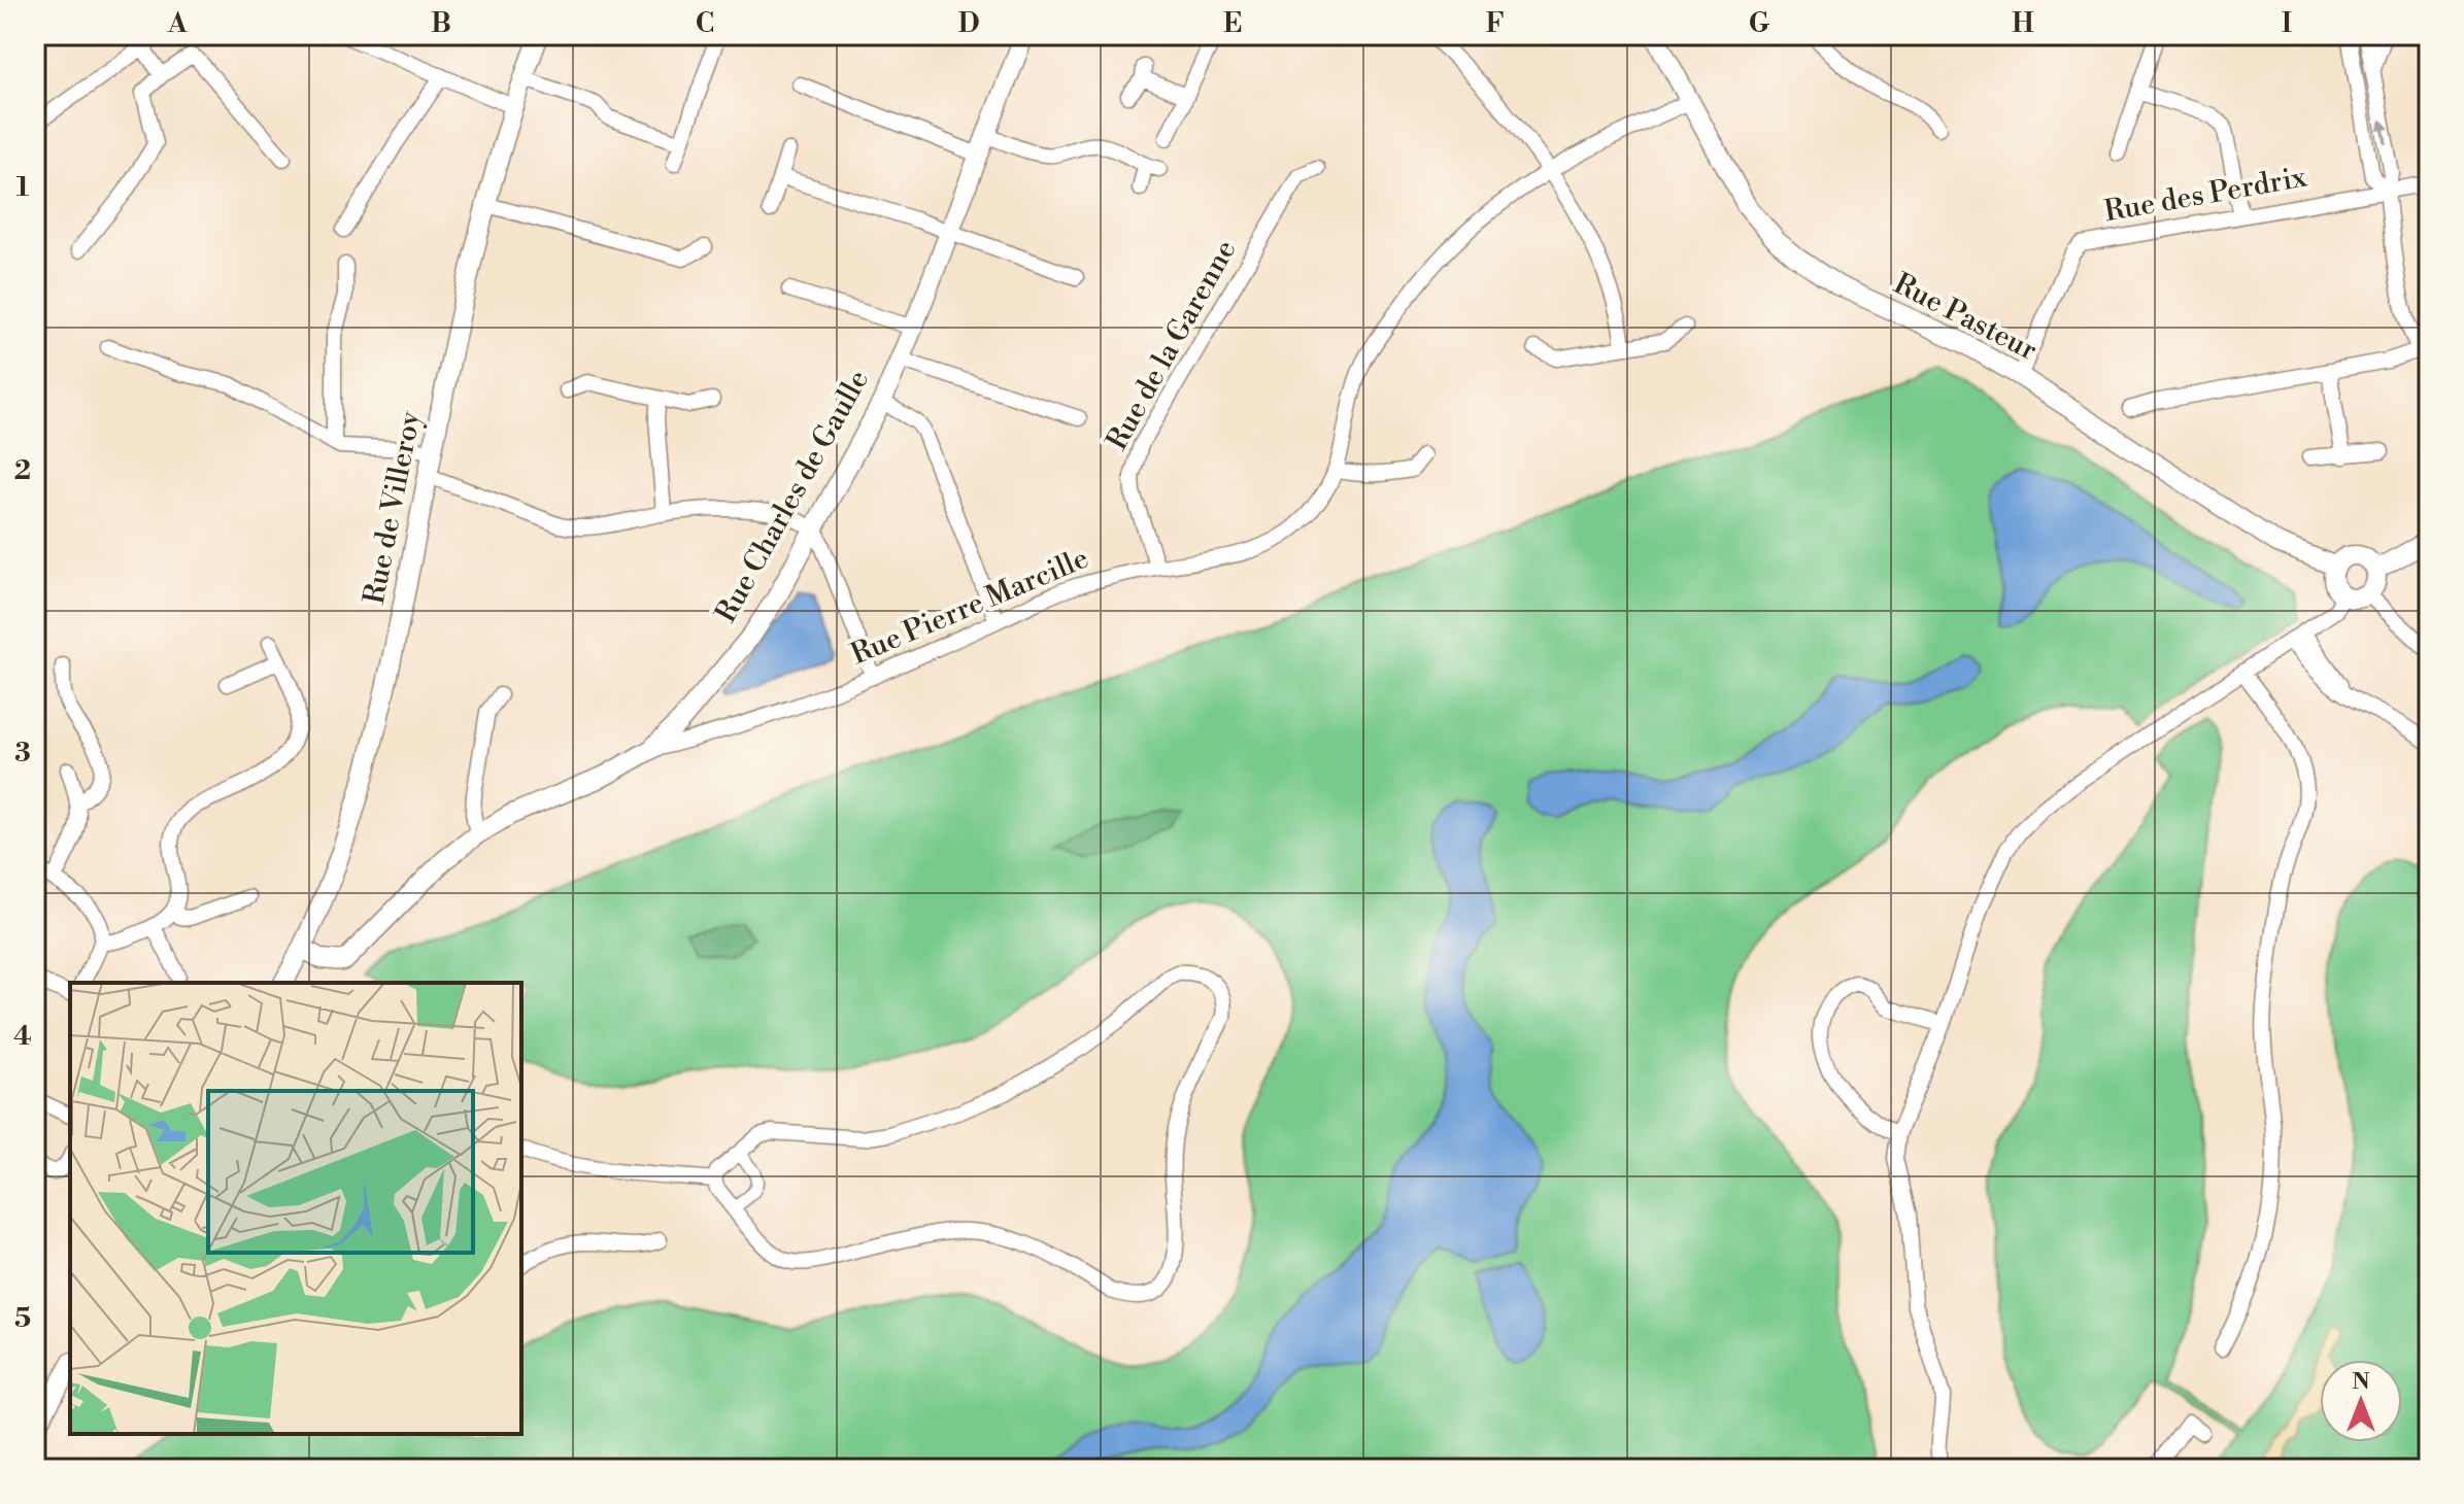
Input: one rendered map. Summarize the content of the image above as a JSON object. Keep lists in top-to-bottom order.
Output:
{
  "streets": {
    "street": [
      "Rue des Perdrix",
      "Rue Pasteur",
      "Rue de la Garenne",
      "Rue Charles de Gaulle",
      "Rue de Villeroy",
      "Rue Pierre Marcille"
    ]
  },
  "crossings": [
    ["Rue des Perdrix", "Rue Pasteur"],
    ["Rue Pasteur", "Rue Pierre Marcille"],
    ["Rue de la Garenne", "Rue Pierre Marcille"],
    ["Rue Charles de Gaulle", "Rue de Villeroy"],
    ["Rue Charles de Gaulle", "Rue Pierre Marcille"]
  ],
  "north": "top",
  "grid": {
    "columns": [
      "A",
      "B",
      "C",
      "D",
      "E",
      "F",
      "G",
      "H",
      "I"
    ],
    "rows": [
      "1",
      "2",
      "3",
      "4",
      "5"
    ]
  }
}
